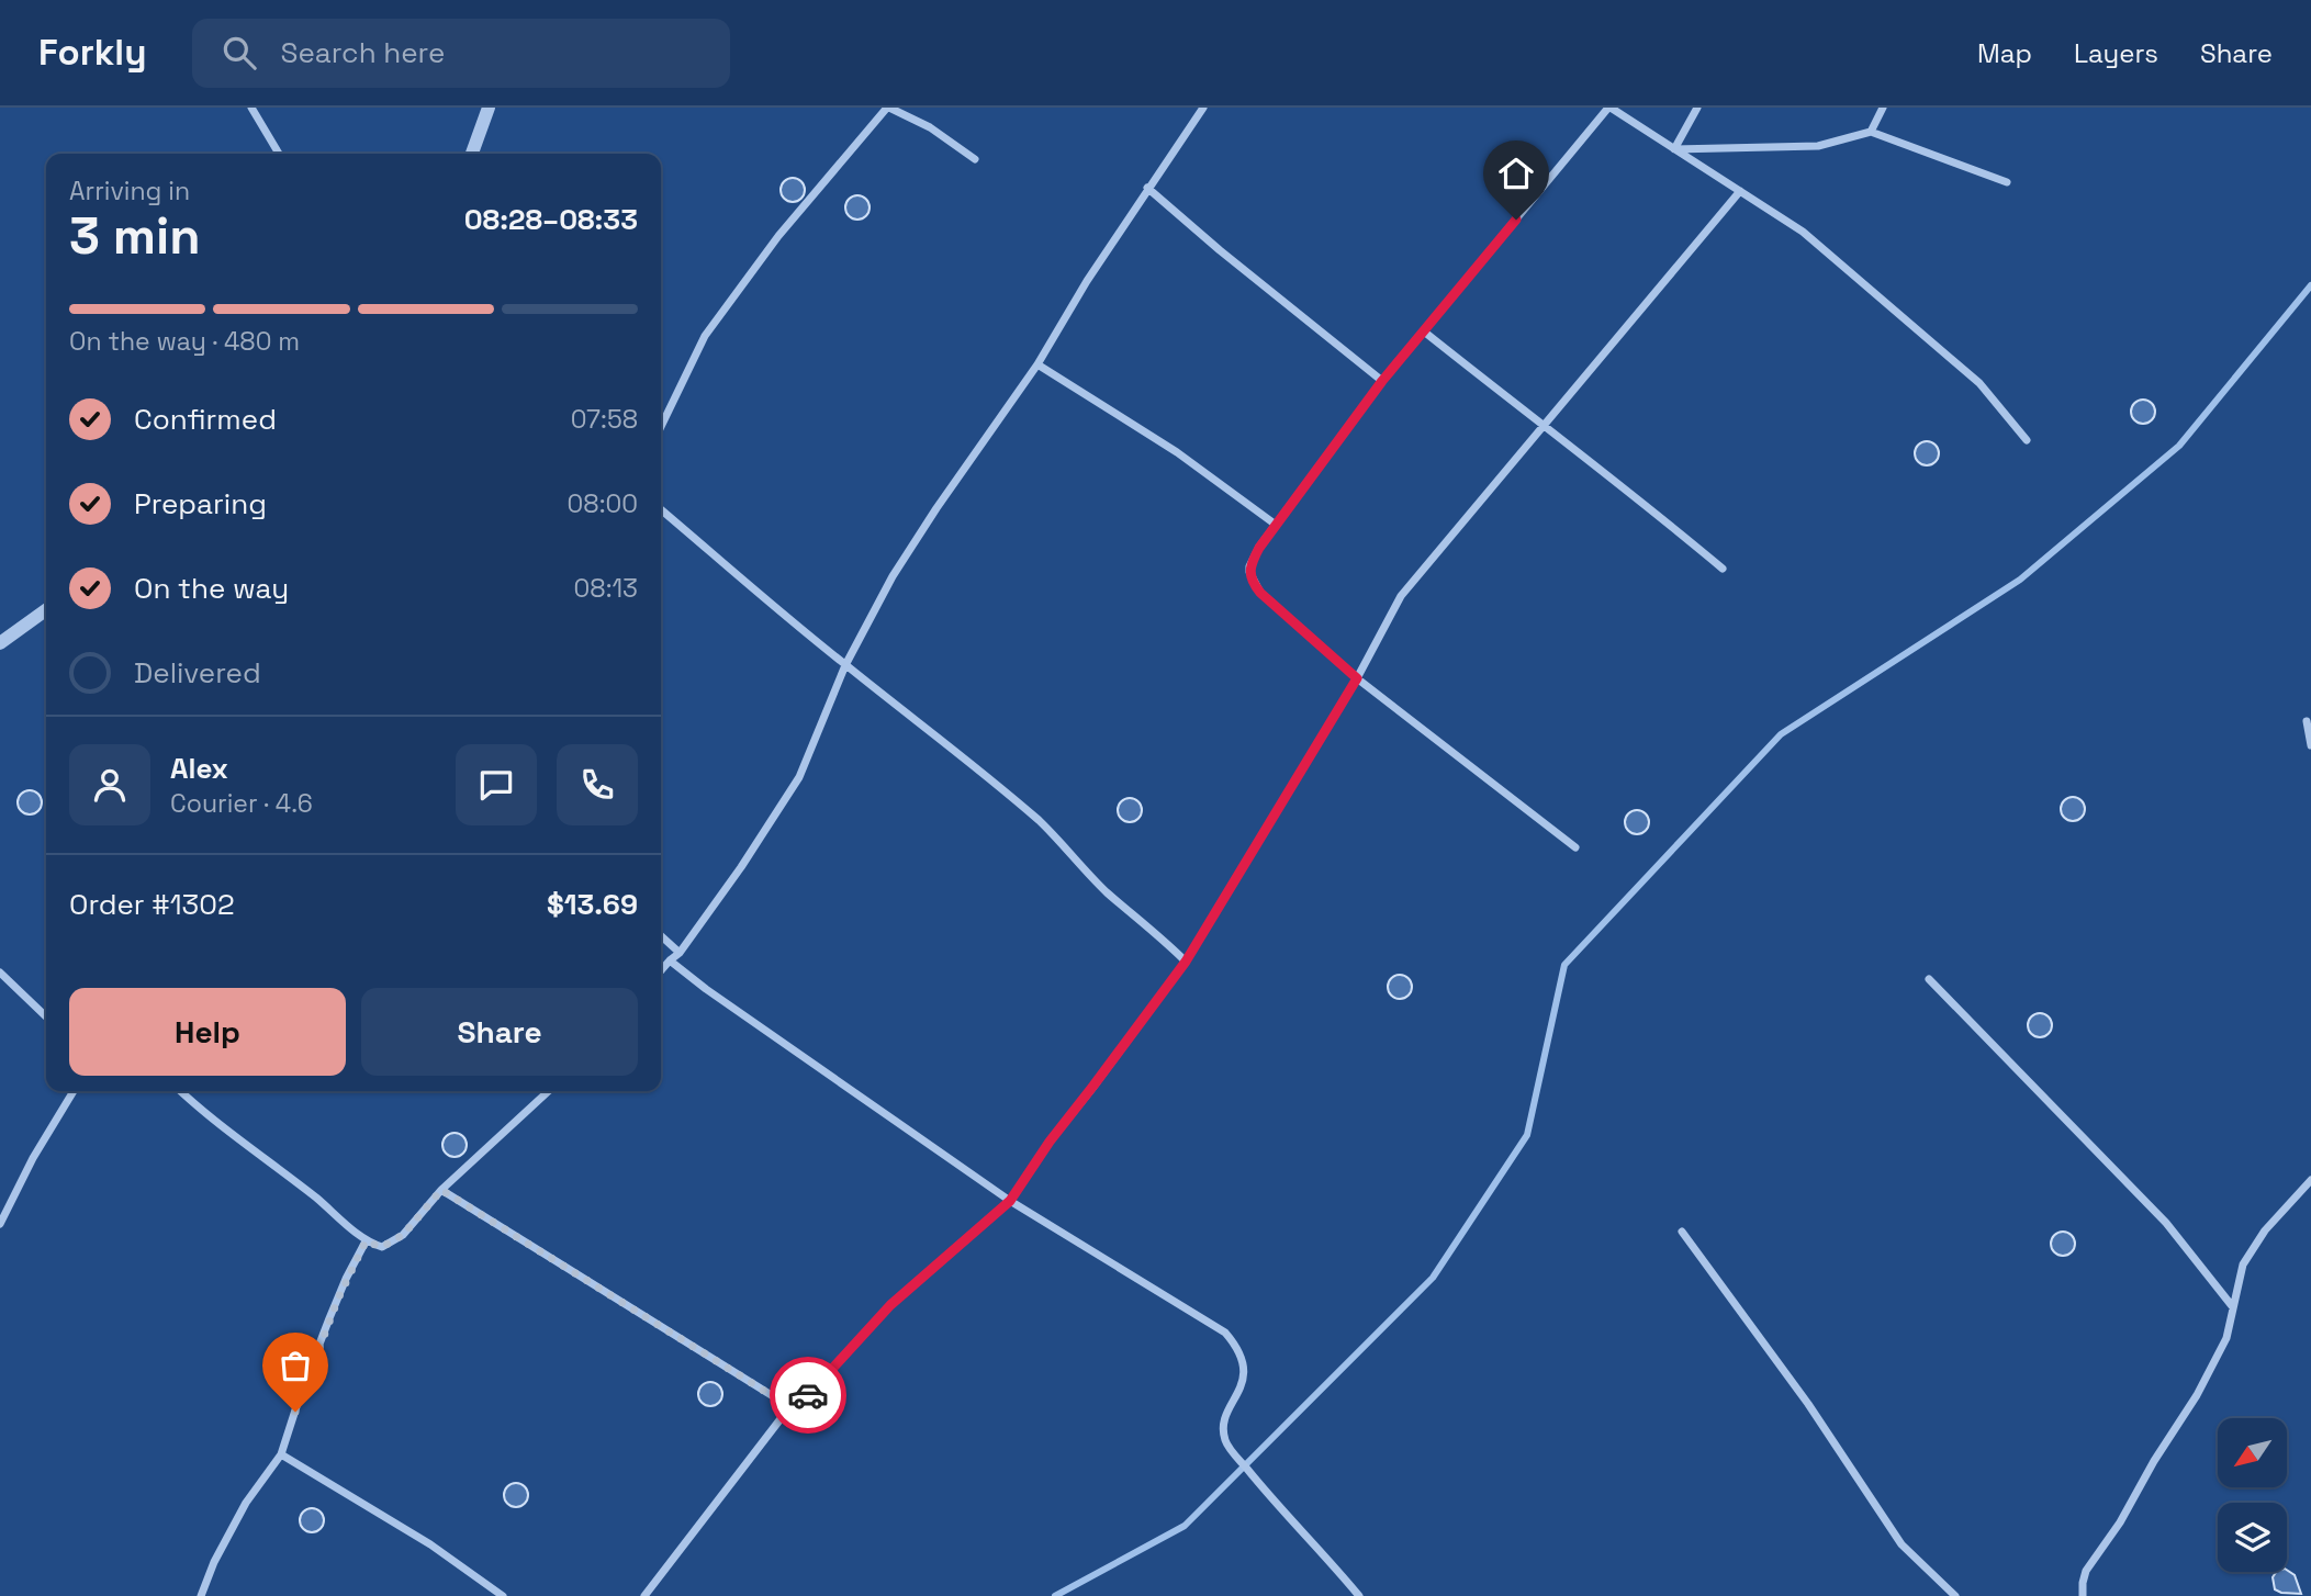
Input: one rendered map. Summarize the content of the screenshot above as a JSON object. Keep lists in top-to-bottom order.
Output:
{
  "north": "bottom left",
  "page": {
    "header": "Forkly",
    "search": "Search here",
    "nav": ["Map", "Layers", "Share"],
    "heading": ["3 min", "Arriving in", "08:28–08:33"],
    "panel": [
      "Alex",
      "Courier · 4.6",
      "Order #1302",
      "$13.69"
    ],
    "bar": "On the way · 480 m",
    "list": [
      ["Confirmed", "07:58"],
      ["Preparing", "08:00"],
      ["On the way", "08:13"],
      "Delivered"
    ],
    "buttons": ["Help", "Share"]
  }
}
